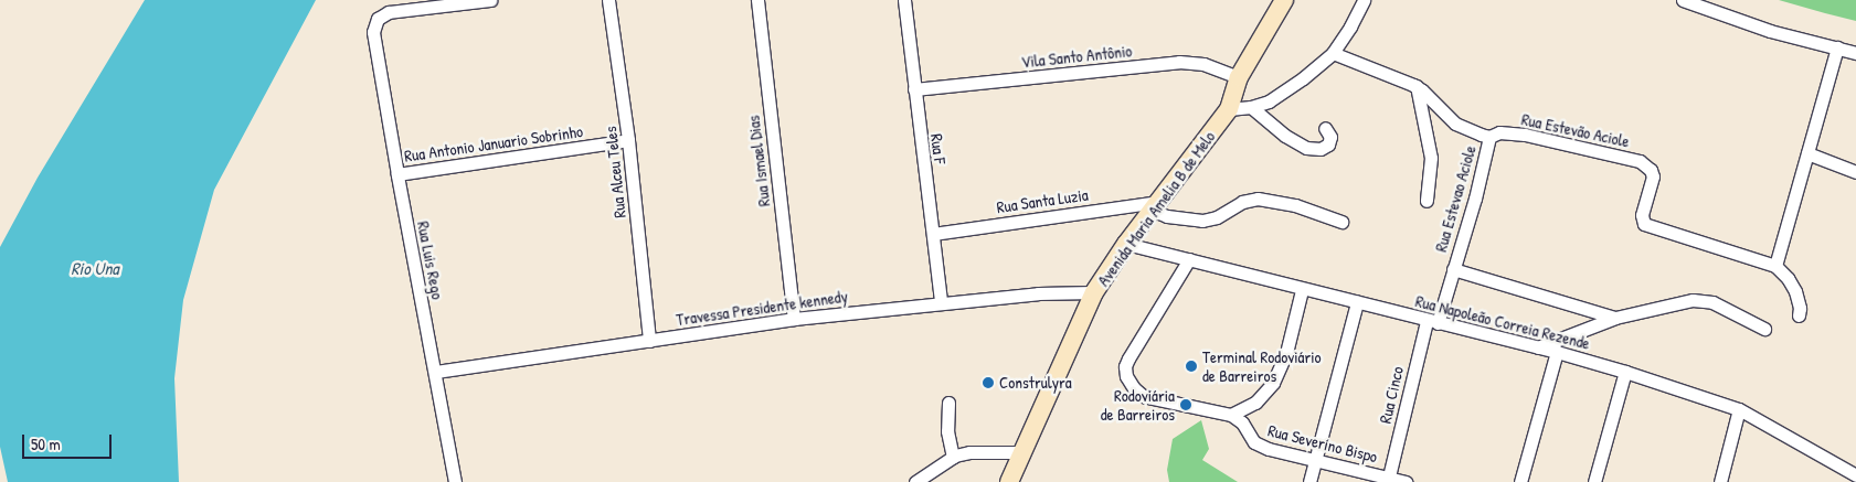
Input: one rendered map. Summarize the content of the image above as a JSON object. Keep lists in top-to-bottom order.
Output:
{
  "streets": {
    "street": [
      "Vila Santo Antônio",
      "Rua Estevão Aciole",
      "Rua Antonio Januario Sobrinho",
      "Rua F",
      "Rua Ismael Dias",
      "Rua Alceu Teles",
      "Rua Estevao Aciole",
      "Rua Santa Luzia",
      "Avenida Maria Amelia B de Melo",
      "Rua Luis Rego",
      "Travessa Presidente kennedy",
      "Rua Napoleão Correia Rezende",
      "Rua Cinco",
      "Rua Severino Bispo"
    ]
  },
  "crossings": [
    ["Vila Santo Antônio", "Rua F"],
    ["Vila Santo Antônio", "Avenida Maria Amelia B de Melo"],
    ["Rua Estevão Aciole", "Rua Estevao Aciole"],
    ["Rua Antonio Januario Sobrinho", "Rua Alceu Teles"],
    ["Rua Antonio Januario Sobrinho", "Rua Luis Rego"],
    ["Rua F", "Rua Santa Luzia"],
    ["Rua F", "Travessa Presidente kennedy"],
    ["Rua Ismael Dias", "Travessa Presidente kennedy"],
    ["Rua Alceu Teles", "Travessa Presidente kennedy"],
    ["Rua Estevao Aciole", "Rua Cinco"],
    ["Rua Santa Luzia", "Avenida Maria Amelia B de Melo"],
    ["Avenida Maria Amelia B de Melo", "Travessa Presidente kennedy"],
    ["Avenida Maria Amelia B de Melo", "Rua Napoleão Correia Rezende"],
    ["Rua Luis Rego", "Travessa Presidente kennedy"],
    ["Rua Napoleão Correia Rezende", "Rua Cinco"],
    ["Rua Cinco", "Rua Severino Bispo"]
  ],
  "water": ["Rio Una"],
  "places": ["Terminal Rodoviário de Barreiros", "Construlyra", "Rodoviária de Barreiros"],
  "scale_bar": "50 m"
}
